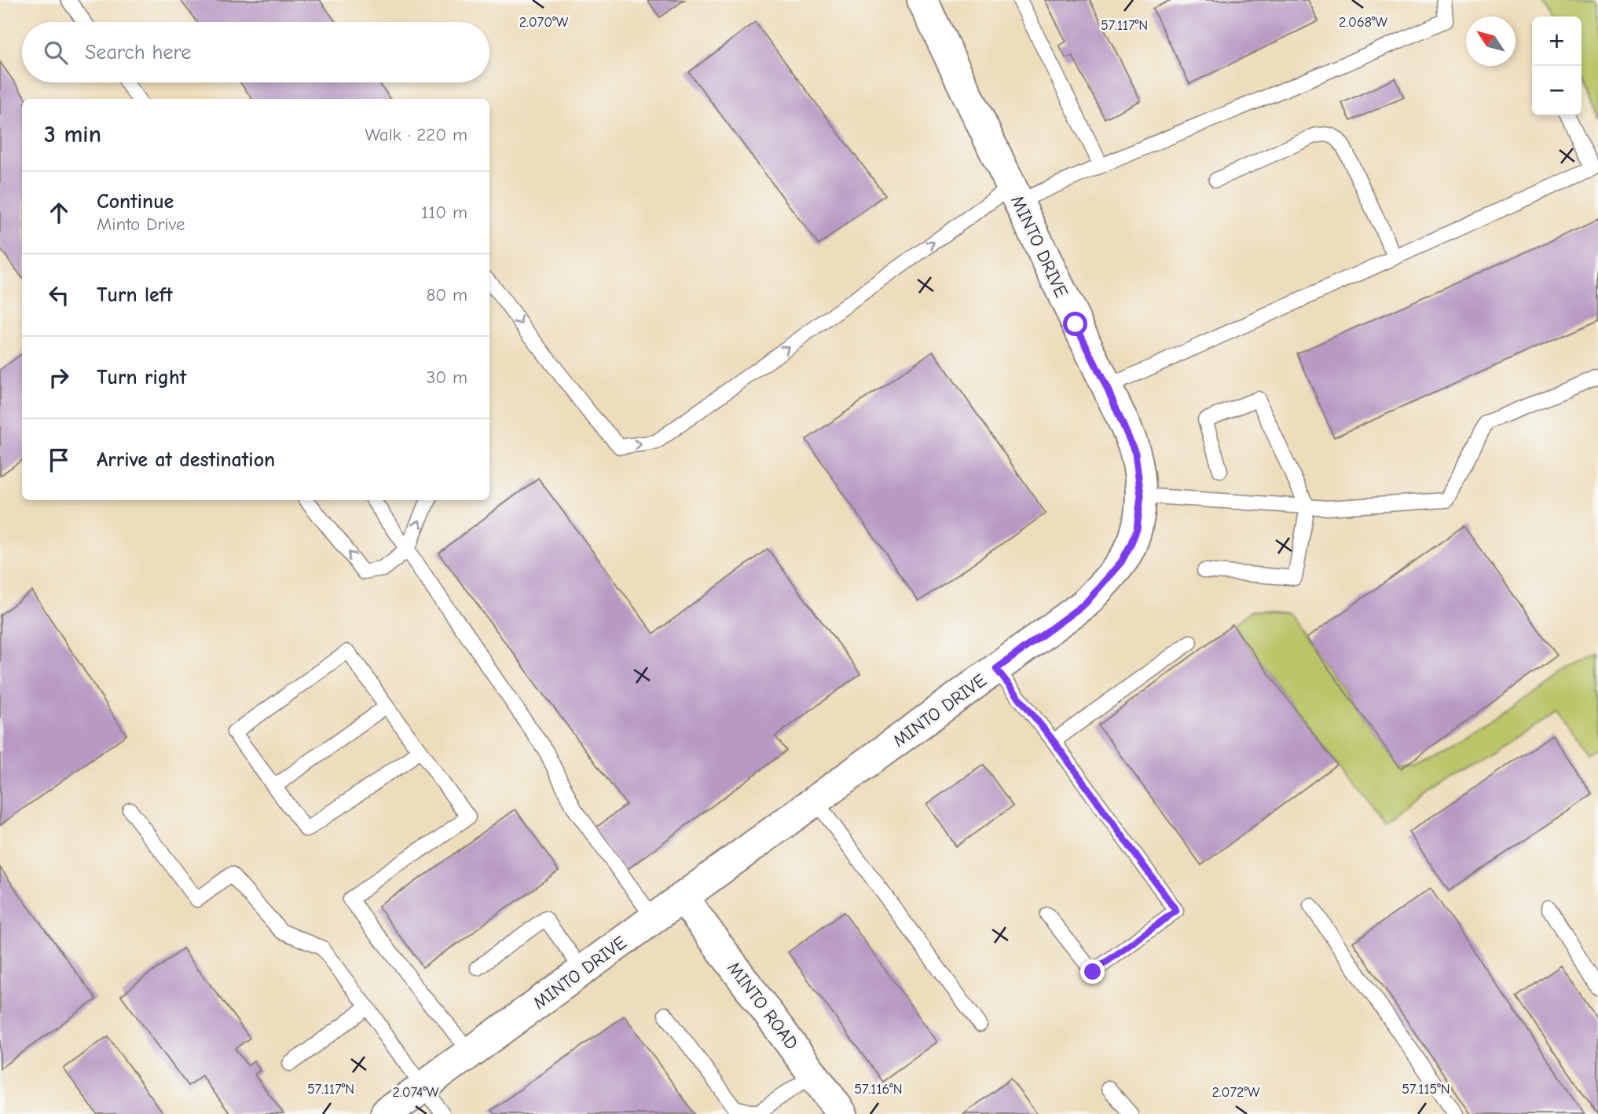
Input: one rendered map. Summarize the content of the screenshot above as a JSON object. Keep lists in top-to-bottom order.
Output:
{
  "streets": {
    "street": ["MINTO DRIVE", "MINTO ROAD"]
  },
  "crossings": [
    ["MINTO DRIVE", "MINTO ROAD"]
  ],
  "north": "top left",
  "page": {
    "map_buttons": ["+", "−"],
    "search": "Search here",
    "heading": ["3 min", "Walk · 220 m"],
    "list": [
      ["Continue", "Minto Drive", "110 m"],
      ["Turn left", "80 m"],
      ["Turn right", "30 m"],
      "Arrive at destination"
    ]
  },
  "coordinates": [
    "2.068°W",
    "2.070°W",
    "57.117°N",
    "57.116°N",
    "57.115°N",
    "2.074°W",
    "2.072°W"
  ]
}
